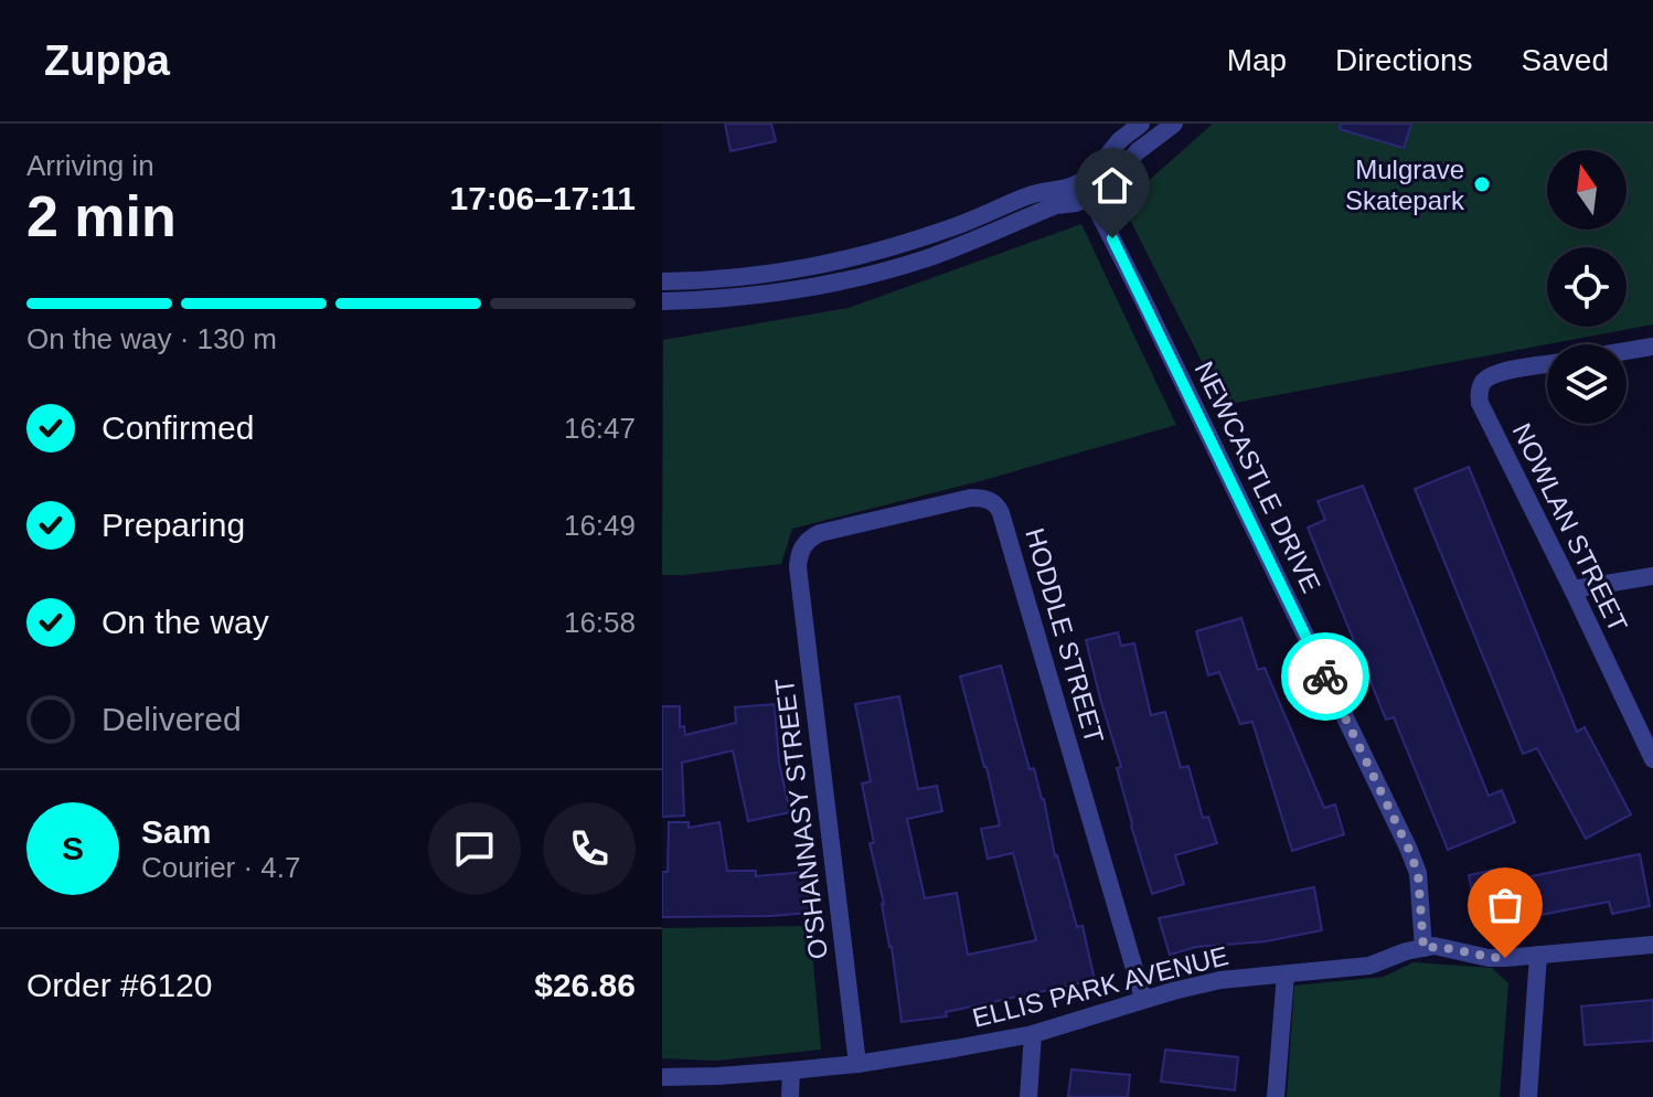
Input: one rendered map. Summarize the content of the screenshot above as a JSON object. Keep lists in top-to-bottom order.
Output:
{
  "streets": {
    "street": [
      "NEWCASTLE DRIVE",
      "NOWLAN STREET",
      "HODDLE STREET",
      "O'SHANNASY STREET",
      "ELLIS PARK AVENUE"
    ]
  },
  "crossings": [
    ["NEWCASTLE DRIVE", "ELLIS PARK AVENUE"],
    ["HODDLE STREET", "O'SHANNASY STREET"],
    ["HODDLE STREET", "ELLIS PARK AVENUE"],
    ["O'SHANNASY STREET", "ELLIS PARK AVENUE"]
  ],
  "places": ["Mulgrave Skatepark"],
  "north": "top",
  "page": {
    "header": "Zuppa",
    "nav": ["Map", "Directions", "Saved"],
    "heading": ["2 min", "Arriving in", "17:06–17:11"],
    "panel": [
      "Sam",
      "Courier · 4.7",
      "Order #6120",
      "$26.86"
    ],
    "bar": "On the way · 130 m",
    "list": [
      ["Confirmed", "16:47"],
      ["Preparing", "16:49"],
      ["On the way", "16:58"],
      "Delivered"
    ],
    "round": "S"
  }
}
